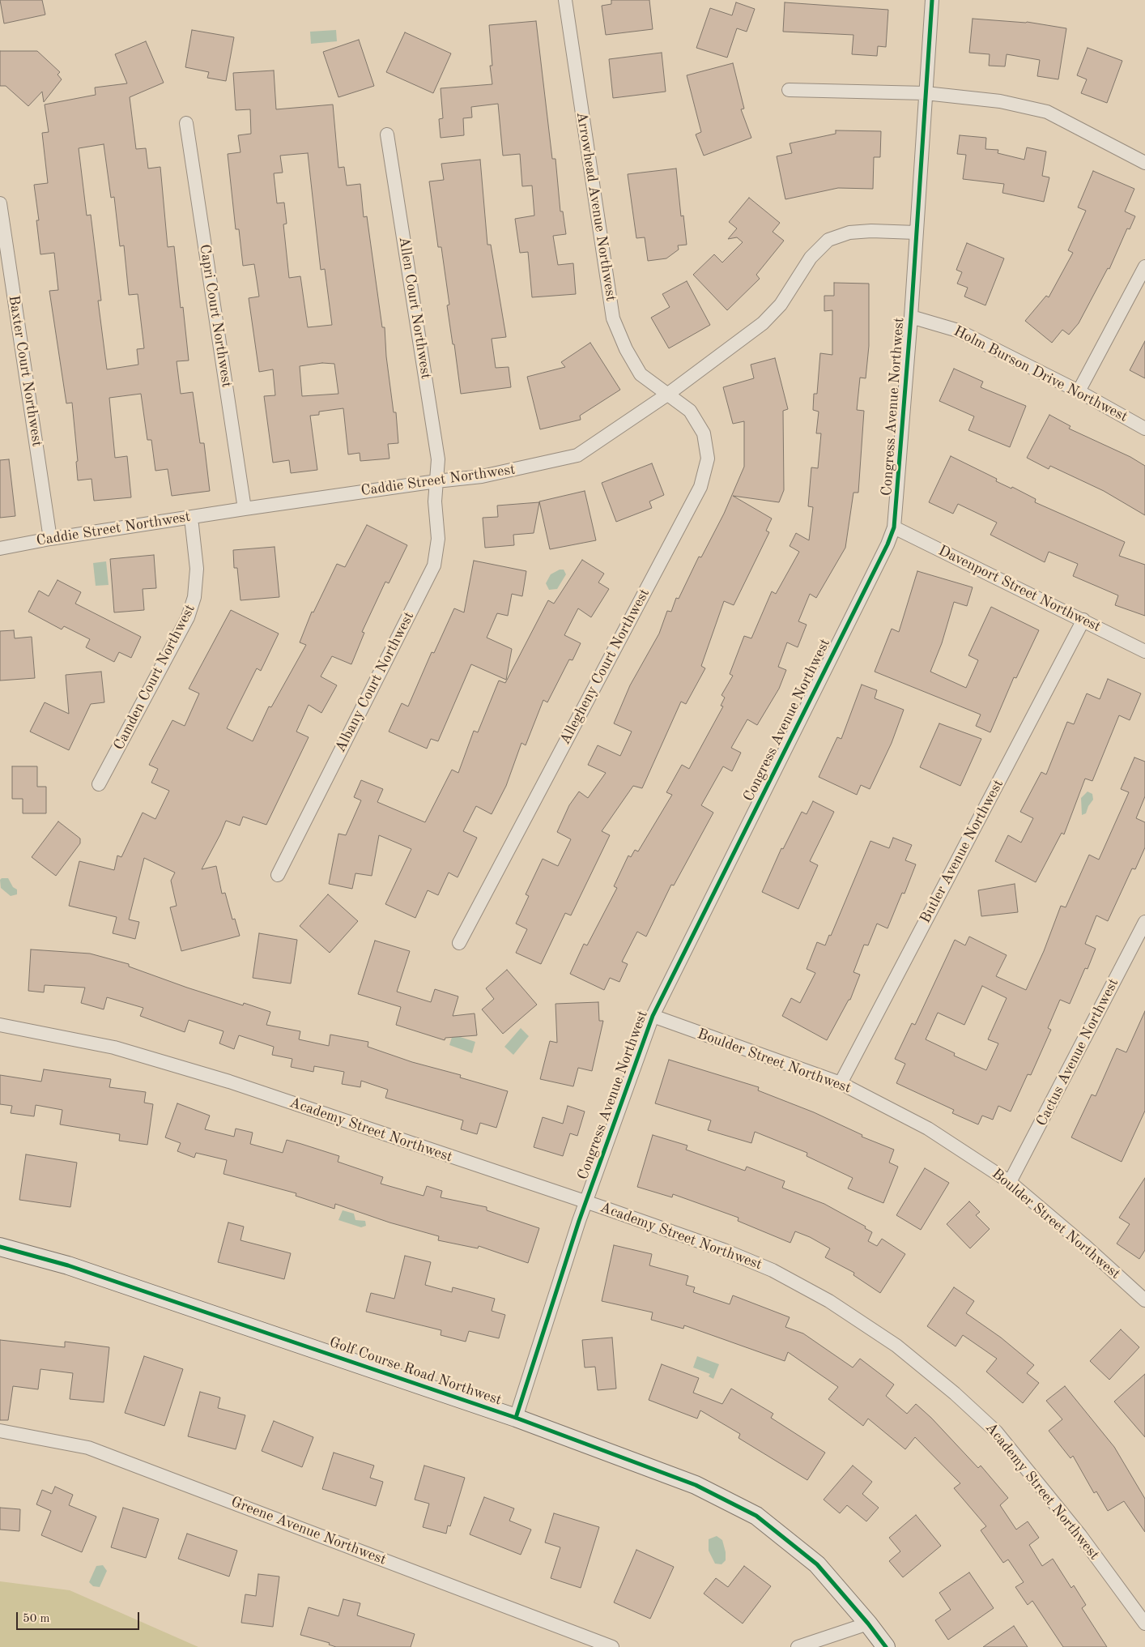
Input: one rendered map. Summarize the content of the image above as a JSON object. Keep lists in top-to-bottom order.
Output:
{
  "streets": {
    "main road": ["Golf Course Road Northwest"],
    "street": [
      "Arrowhead Avenue Northwest",
      "Allen Court Northwest",
      "Capri Court Northwest",
      "Baxter Court Northwest",
      "Holm Burson Drive Northwest",
      "Congress Avenue Northwest",
      "Caddie Street Northwest",
      "Davenport Street Northwest",
      "Allegheny Court Northwest",
      "Camden Court Northwest",
      "Albany Court Northwest",
      "Butler Avenue Northwest",
      "Cactus Avenue Northwest",
      "Boulder Street Northwest",
      "Academy Street Northwest",
      "Greene Avenue Northwest"
    ]
  },
  "crossings": [
    ["Arrowhead Avenue Northwest", "Caddie Street Northwest"],
    ["Arrowhead Avenue Northwest", "Allegheny Court Northwest"],
    ["Allen Court Northwest", "Caddie Street Northwest"],
    ["Allen Court Northwest", "Albany Court Northwest"],
    ["Capri Court Northwest", "Caddie Street Northwest"],
    ["Baxter Court Northwest", "Caddie Street Northwest"],
    ["Holm Burson Drive Northwest", "Congress Avenue Northwest"],
    ["Congress Avenue Northwest", "Caddie Street Northwest"],
    ["Congress Avenue Northwest", "Davenport Street Northwest"],
    ["Congress Avenue Northwest", "Boulder Street Northwest"],
    ["Congress Avenue Northwest", "Academy Street Northwest"],
    ["Congress Avenue Northwest", "Golf Course Road Northwest"],
    ["Caddie Street Northwest", "Allegheny Court Northwest"],
    ["Caddie Street Northwest", "Camden Court Northwest"],
    ["Caddie Street Northwest", "Albany Court Northwest"],
    ["Davenport Street Northwest", "Butler Avenue Northwest"],
    ["Butler Avenue Northwest", "Boulder Street Northwest"],
    ["Cactus Avenue Northwest", "Boulder Street Northwest"]
  ],
  "scale_bar": "50 m"
}
